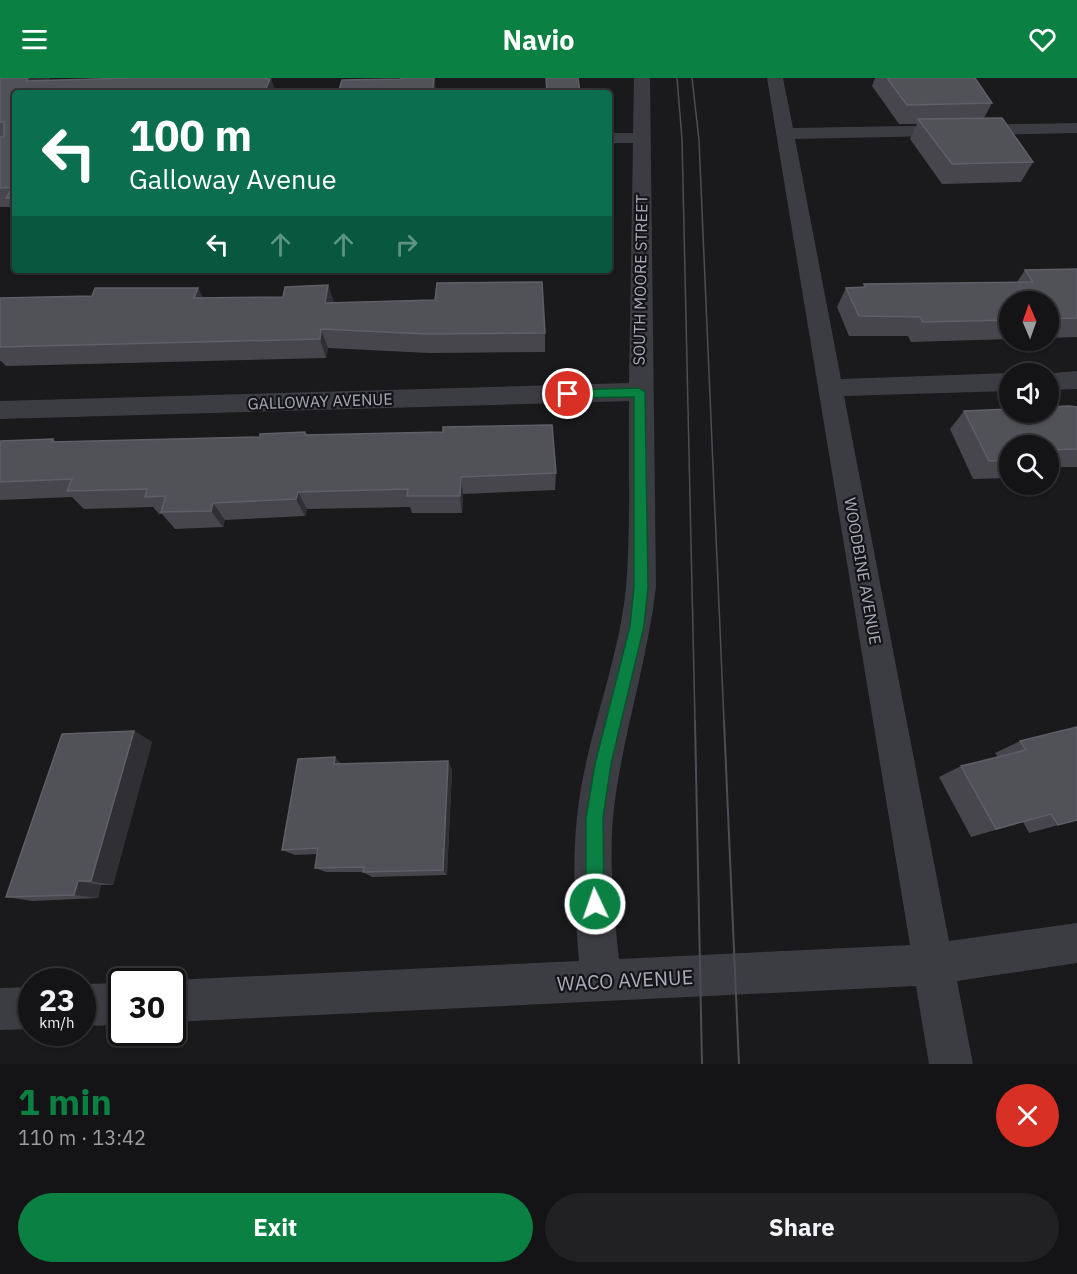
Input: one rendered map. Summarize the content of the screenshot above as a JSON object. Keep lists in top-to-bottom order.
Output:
{
  "streets": {
    "street": [
      "SOUTH MOORE STREET",
      "GALLOWAY AVENUE",
      "WOODBINE AVENUE",
      "WACO AVENUE"
    ]
  },
  "crossings": [
    ["SOUTH MOORE STREET", "GALLOWAY AVENUE"],
    ["SOUTH MOORE STREET", "WACO AVENUE"],
    ["WOODBINE AVENUE", "WACO AVENUE"]
  ],
  "north": "top",
  "page": {
    "header": "Navio",
    "turn": ["100 m", "Galloway Avenue"],
    "speed": "23 km/h",
    "limit": "30",
    "heading": ["1 min", "110 m · 13:42"],
    "buttons": ["Exit", "Share"]
  }
}
